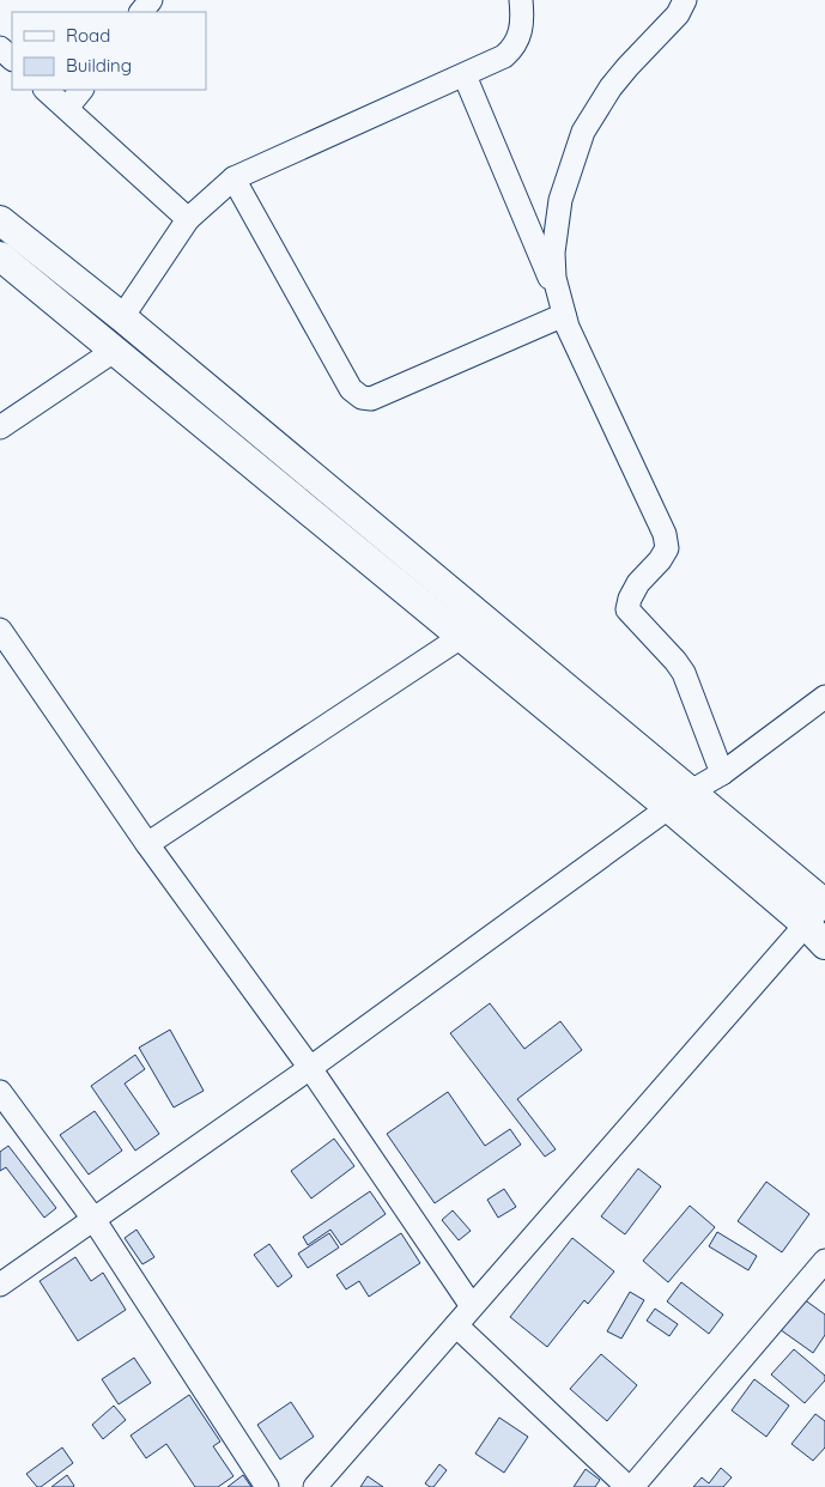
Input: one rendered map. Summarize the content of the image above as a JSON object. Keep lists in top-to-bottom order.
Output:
{
  "legend": ["Road", "Building"]
}
